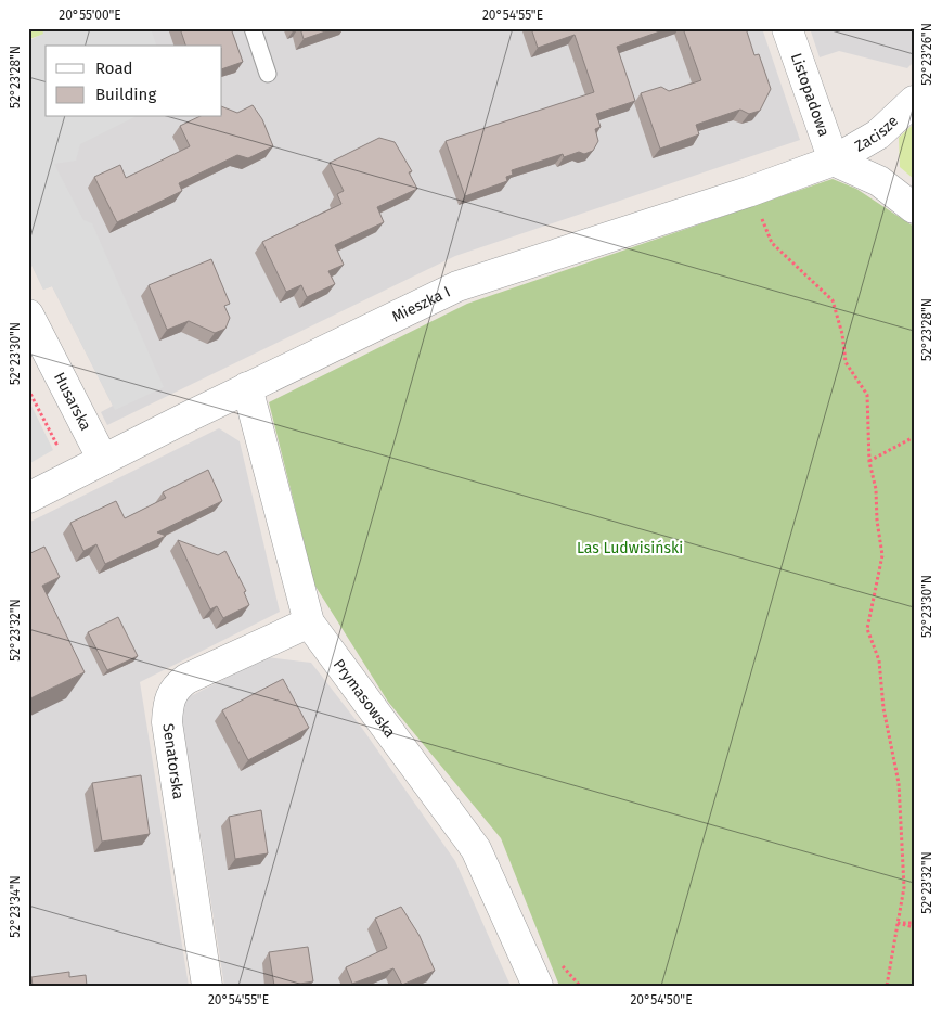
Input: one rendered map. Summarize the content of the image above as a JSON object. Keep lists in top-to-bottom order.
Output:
{
  "streets": {
    "street": [
      "Listopadowa",
      "Zacisze",
      "Mieszka I",
      "Husarska",
      "Prymasowska",
      "Senatorska"
    ]
  },
  "crossings": [
    ["Listopadowa", "Zacisze"],
    ["Listopadowa", "Mieszka I"],
    ["Zacisze", "Mieszka I"],
    ["Mieszka I", "Husarska"],
    ["Mieszka I", "Prymasowska"],
    ["Prymasowska", "Senatorska"]
  ],
  "parks": ["Las Ludwisiński"],
  "legend": ["Road", "Building"],
  "coordinates": [
    "20°55'00\"E",
    "20°54'55\"E",
    "52°23'26\"N",
    "52°23'28\"N",
    "52°23'30\"N",
    "52°23'32\"N",
    "52°23'34\"N",
    "20°54'50\"E"
  ]
}
